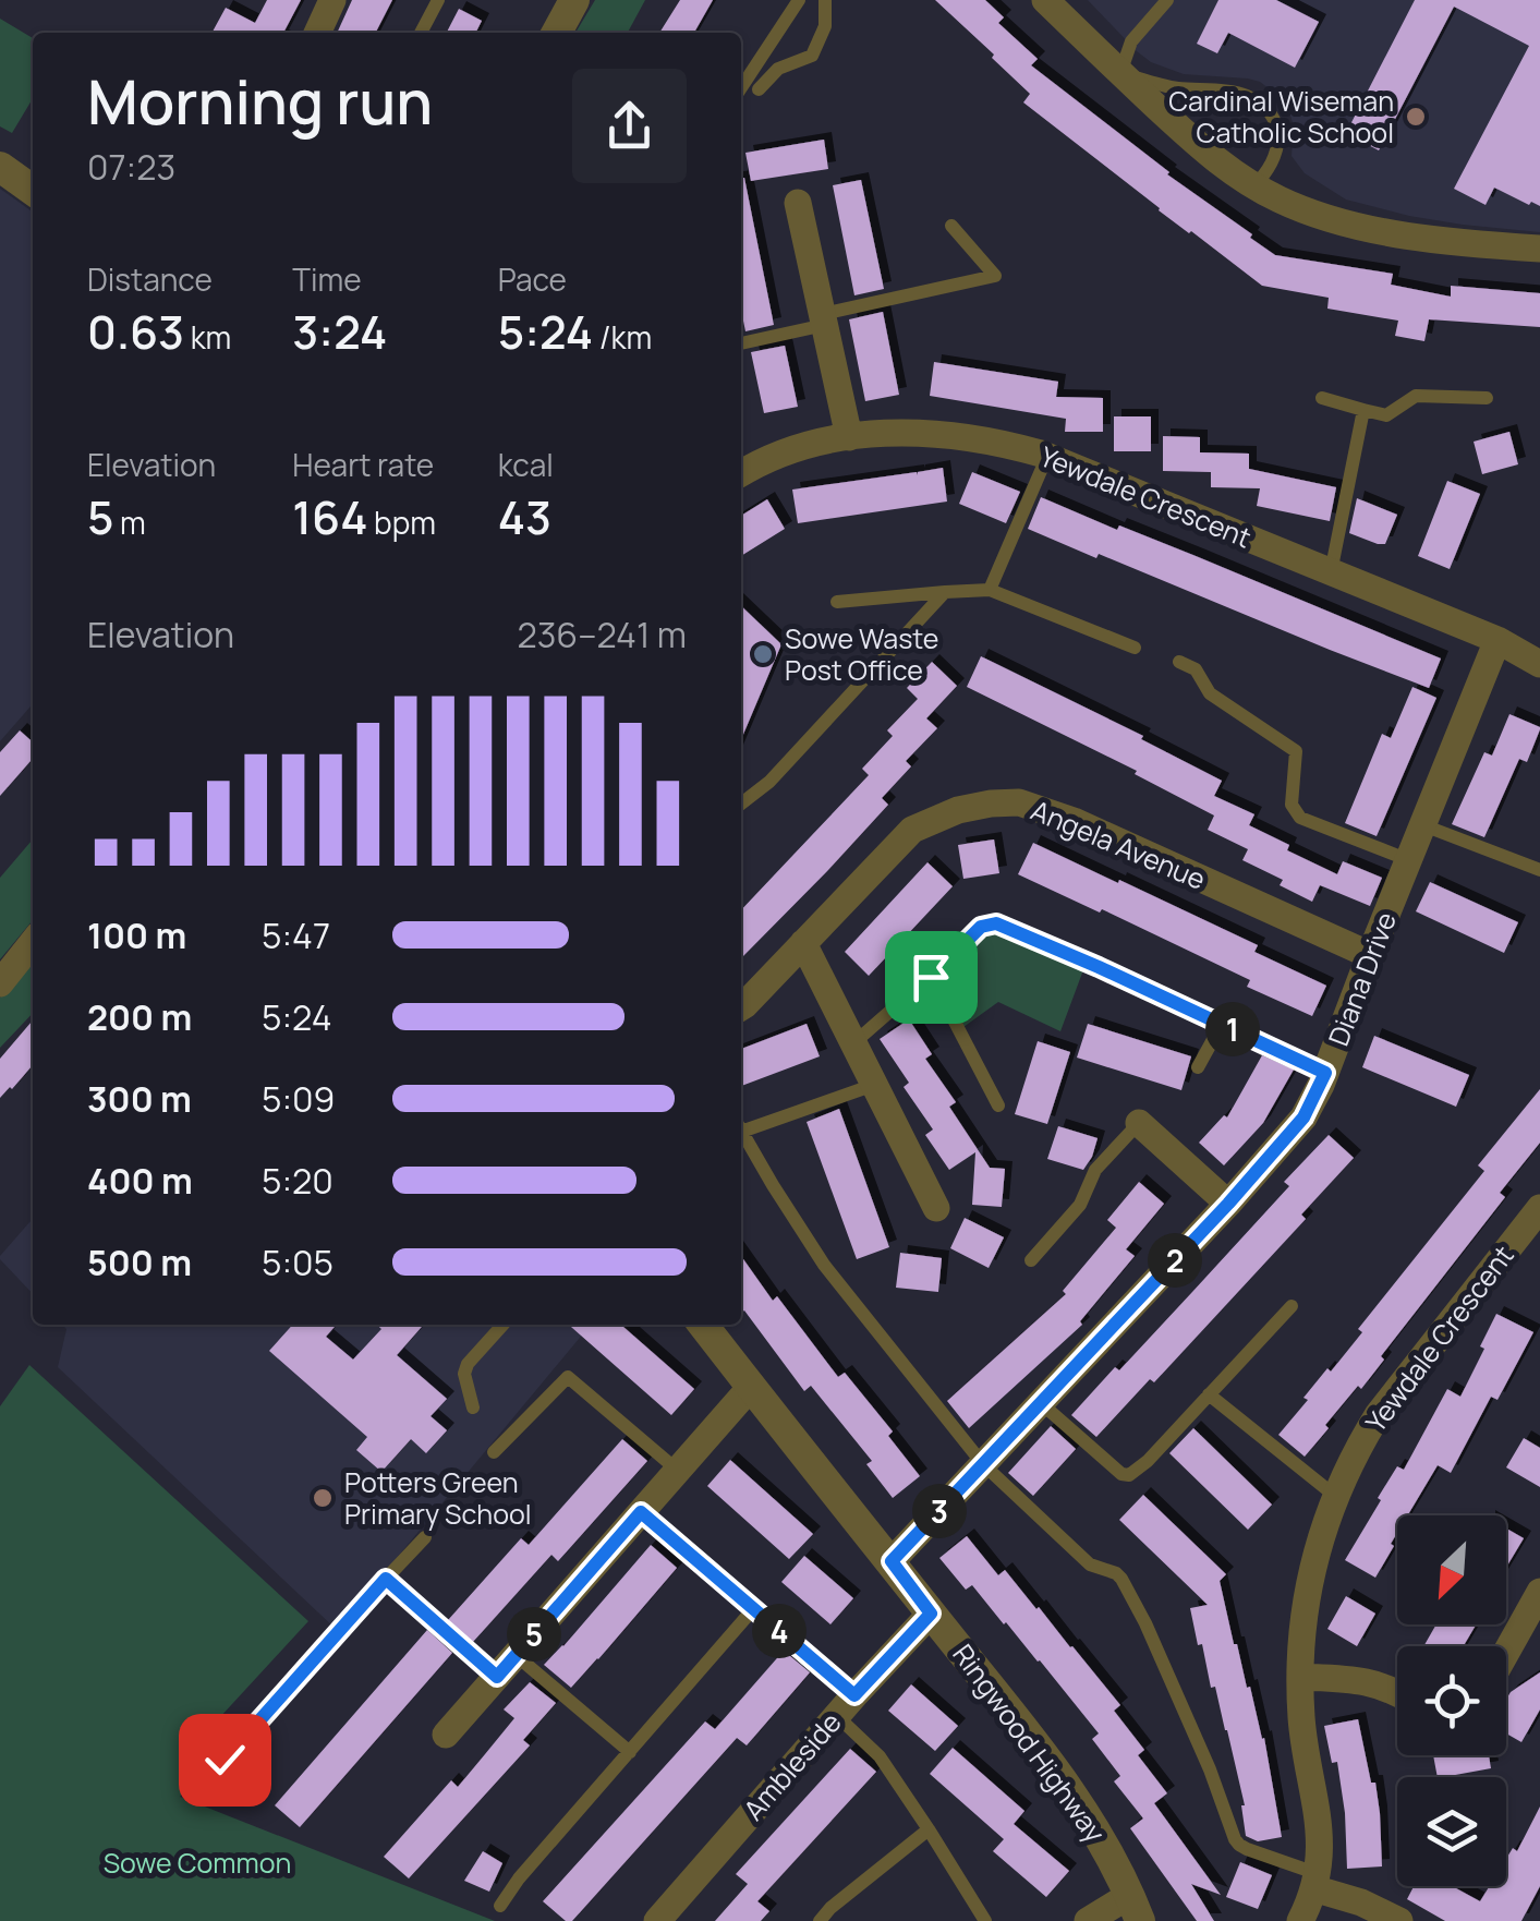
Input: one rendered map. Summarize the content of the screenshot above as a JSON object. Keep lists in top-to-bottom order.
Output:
{
  "streets": {
    "street": [
      "Yewdale Crescent",
      "Angela Avenue",
      "Diana Drive",
      "Ringwood Highway",
      "Ambleside"
    ]
  },
  "crossings": [
    ["Yewdale Crescent", "Diana Drive"],
    ["Angela Avenue", "Diana Drive"],
    ["Diana Drive", "Ringwood Highway"],
    ["Ringwood Highway", "Ambleside"]
  ],
  "parks": ["Sowe Common"],
  "places": ["Cardinal Wiseman Catholic School", "Sowe Waste Post Office", "Potters Green Primary School"],
  "north": "bottom left",
  "page": {
    "heading": ["Morning run", "07:23"],
    "stats": [
      ["Distance", "0.63 km"],
      ["Time", "3:24"],
      ["Pace", "5:24 /km"],
      ["Elevation", "5 m"],
      ["Heart rate", "164 bpm"],
      ["kcal", "43"]
    ],
    "chart": ["Elevation", "236–241 m"],
    "list": [
      {
        "name": "100 m",
        "note": "5:47"
      },
      {
        "name": "200 m",
        "note": "5:24"
      },
      {
        "name": "300 m",
        "note": "5:09"
      },
      {
        "name": "400 m",
        "note": "5:20"
      },
      {
        "name": "500 m",
        "note": "5:05"
      }
    ],
    "pins": [
      "1",
      "2",
      "3",
      "4",
      "5"
    ]
  }
}
